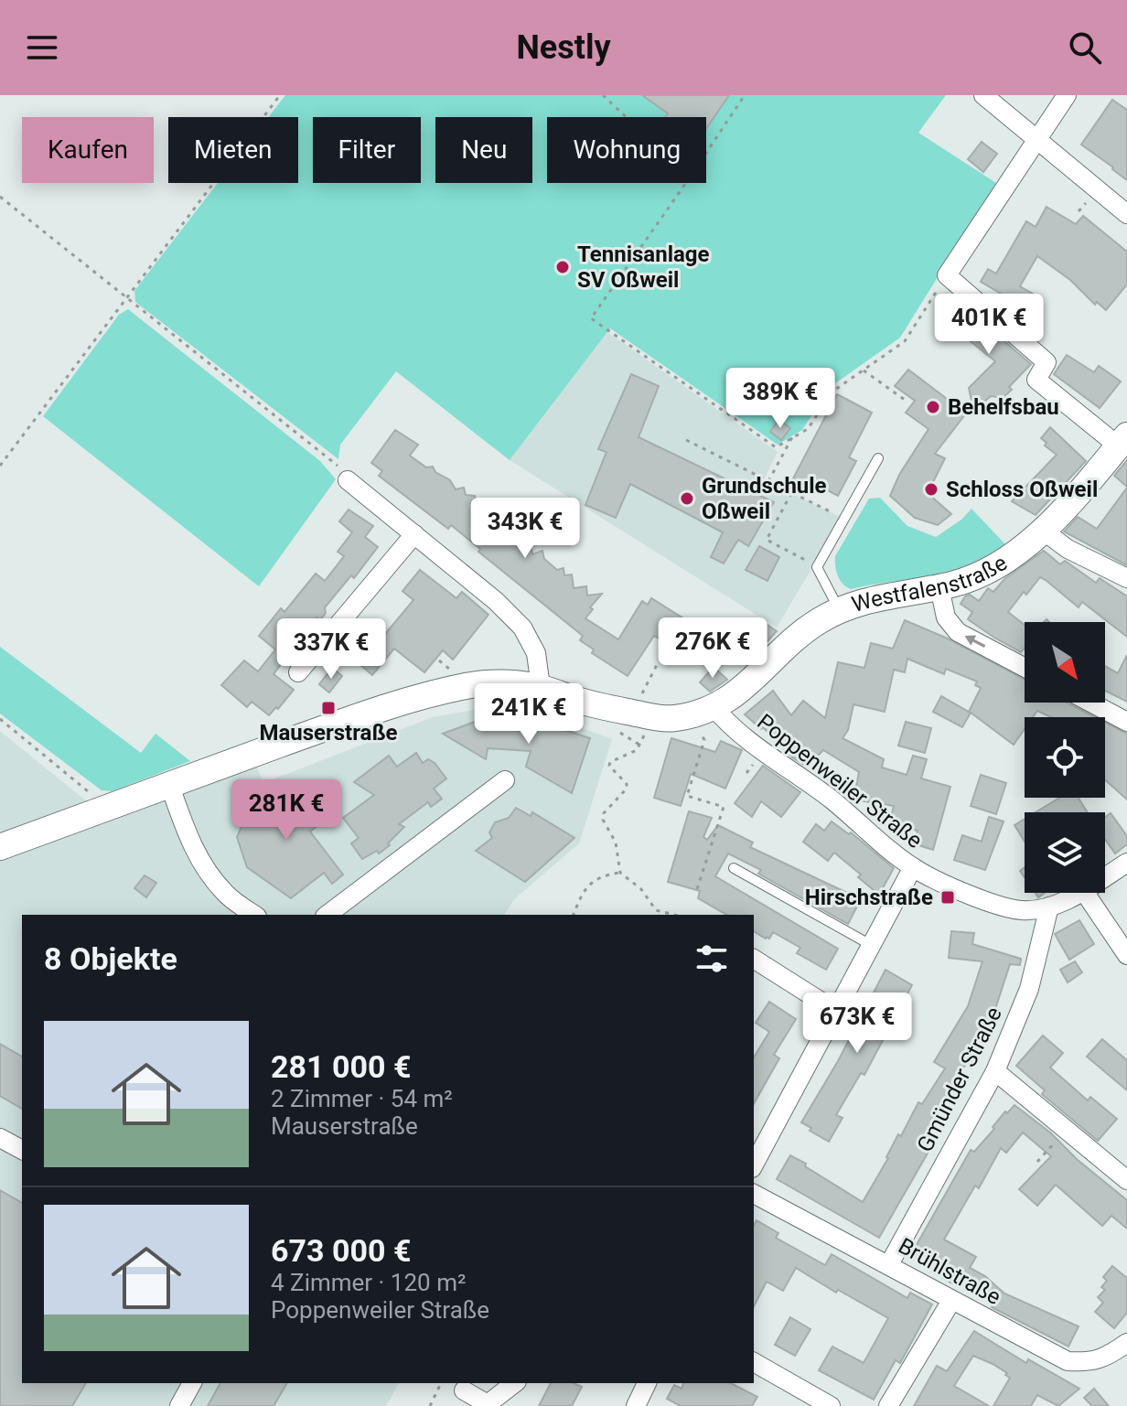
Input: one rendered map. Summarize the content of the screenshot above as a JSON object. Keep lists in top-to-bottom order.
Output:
{
  "streets": {
    "main road": ["Westfalenstraße"],
    "street": ["Poppenweiler Straße", "Gmünder Straße", "Brühlstraße"]
  },
  "crossings": [
    ["Westfalenstraße", "Poppenweiler Straße"],
    ["Gmünder Straße", "Brühlstraße"]
  ],
  "places": {
    "other": [
      "Tennisanlage SV Oßweil",
      "Behelfsbau",
      "Schloss Oßweil",
      "Grundschule Oßweil"
    ],
    "transit": ["Mauserstraße", "Hirschstraße"]
  },
  "north": "bottom right",
  "page": {
    "header": "Nestly",
    "chip": [
      "Kaufen",
      "Mieten",
      "Filter",
      "Neu",
      "Wohnung"
    ],
    "price": [
      "401K €",
      "389K €",
      "343K €",
      "276K €",
      "337K €",
      "241K €",
      "281K €",
      "673K €"
    ],
    "heading": "8 Objekte",
    "list": [
      {
        "name": "281 000 €",
        "note": "2 Zimmer · 54 m² · Mauserstraße"
      },
      {
        "name": "673 000 €",
        "note": "4 Zimmer · 120 m² · Poppenweiler Straße"
      }
    ]
  }
}
